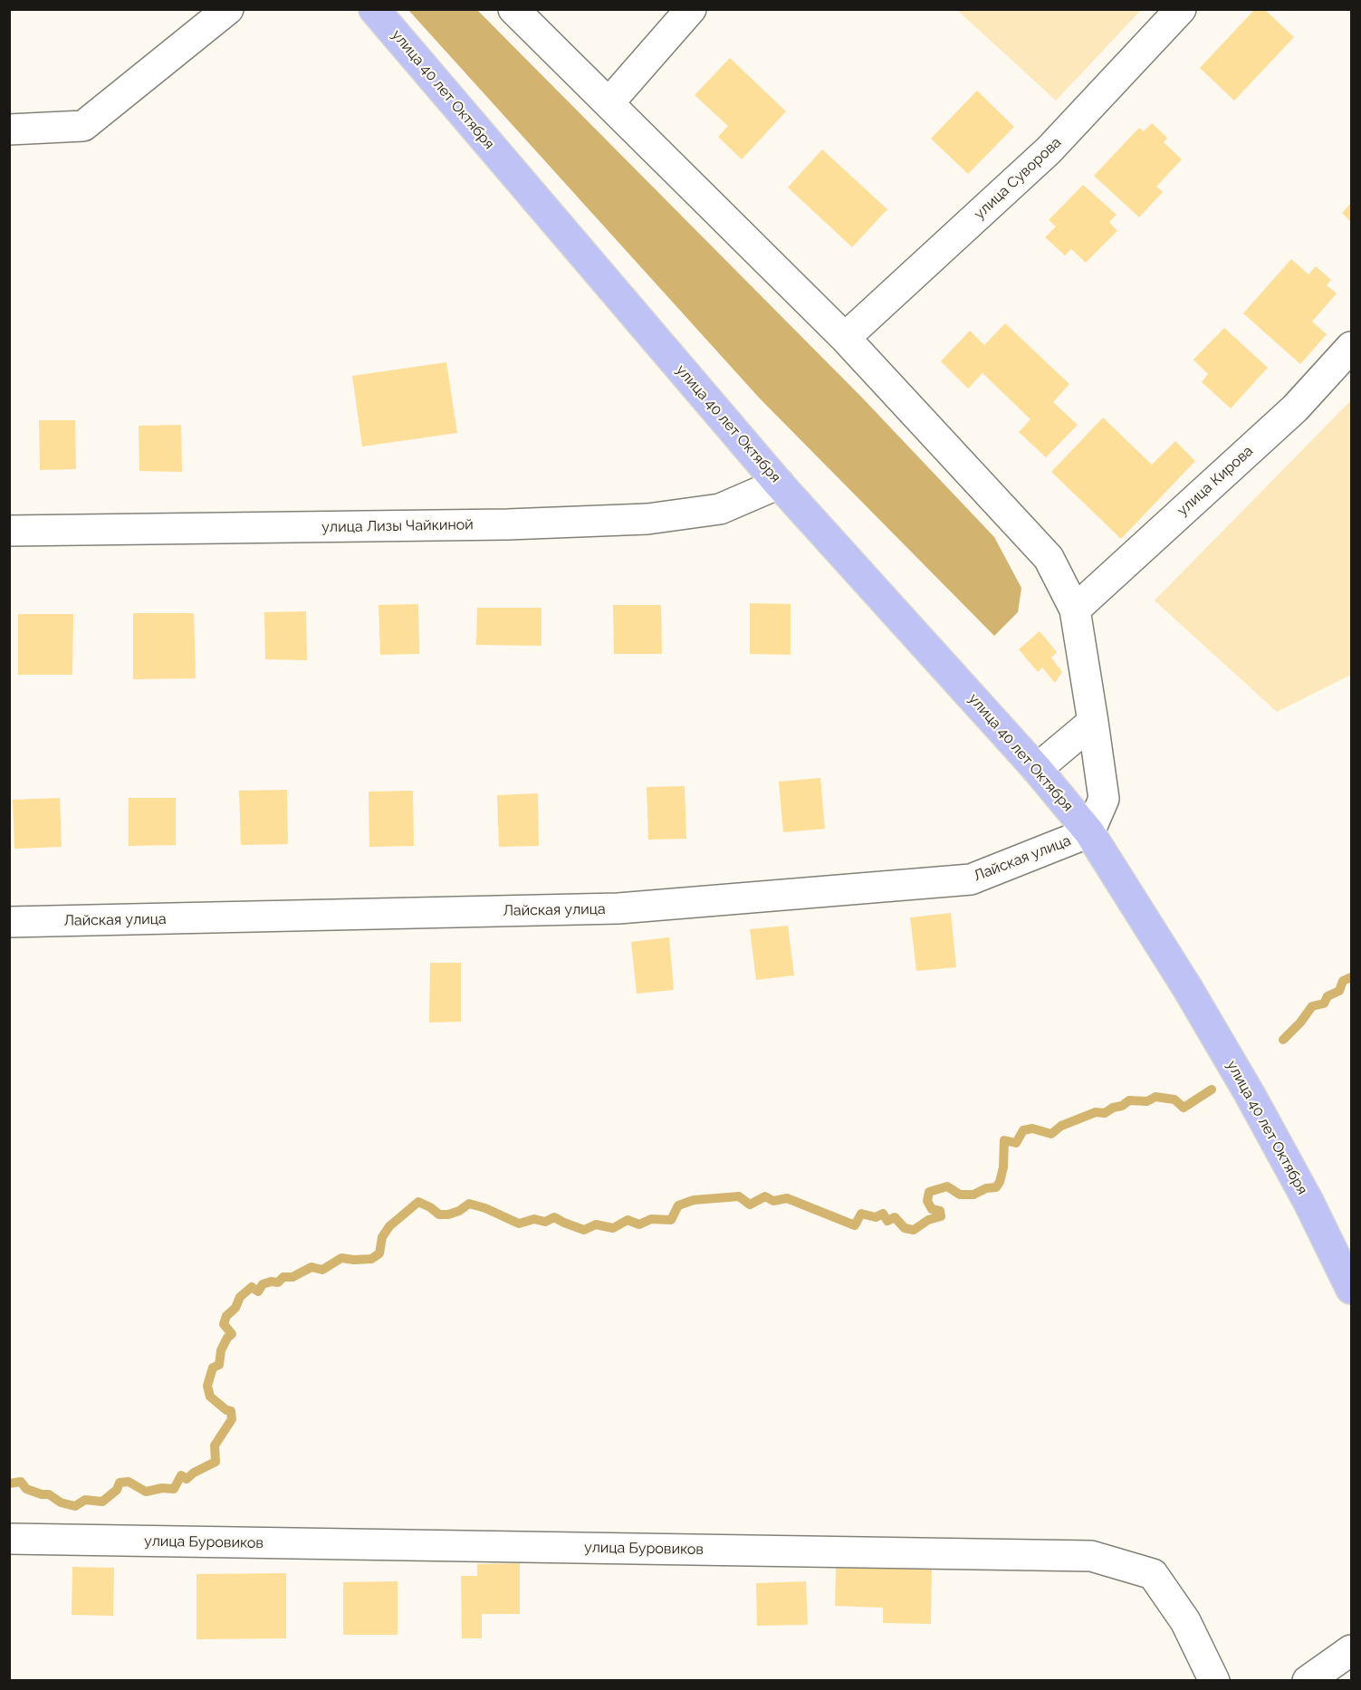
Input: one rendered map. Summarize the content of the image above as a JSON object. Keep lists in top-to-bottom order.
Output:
{
  "streets": {
    "main road": ["улица 40 лет Октября"],
    "street": [
      "улица Суворова",
      "улица Кирова",
      "улица Лизы Чайкиной",
      "Лайская улица",
      "улица Буровиков"
    ]
  },
  "crossings": [
    ["улица 40 лет Октября", "улица Лизы Чайкиной"],
    ["улица 40 лет Октября", "Лайская улица"]
  ]
}
